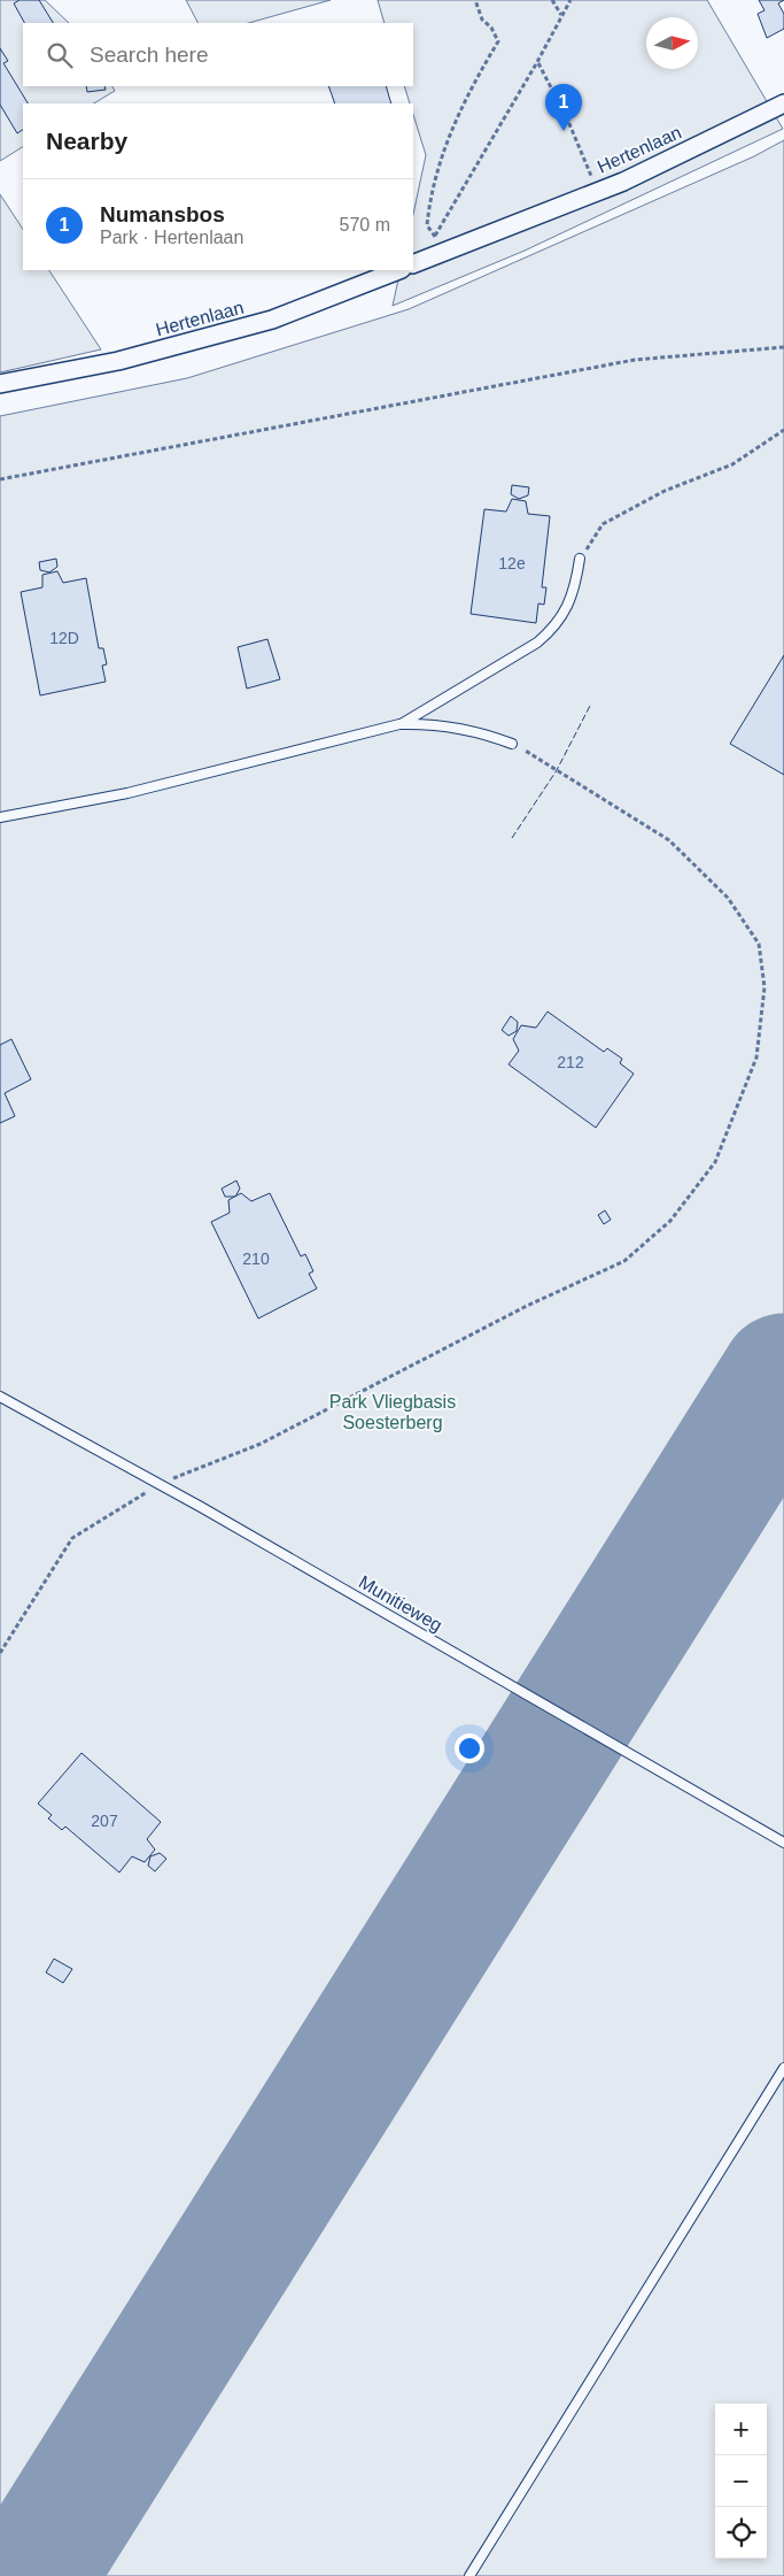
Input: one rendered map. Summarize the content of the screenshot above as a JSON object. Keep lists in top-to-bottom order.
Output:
{
  "streets": {
    "street": ["Hertenlaan"],
    "lane": ["Munitieweg"]
  },
  "parks": ["Park Vliegbasis Soesterberg"],
  "house_numbers": [
    "12e",
    "12D",
    "212",
    "210",
    "207"
  ],
  "north": "right",
  "page": {
    "search": "Search here",
    "pins": "1",
    "heading": "Nearby",
    "list": [
      {
        "mark": "1",
        "name": "Numansbos",
        "note": "Park · Hertenlaan",
        "value": "570 m"
      }
    ],
    "map_buttons": ["+", "−"]
  }
}
